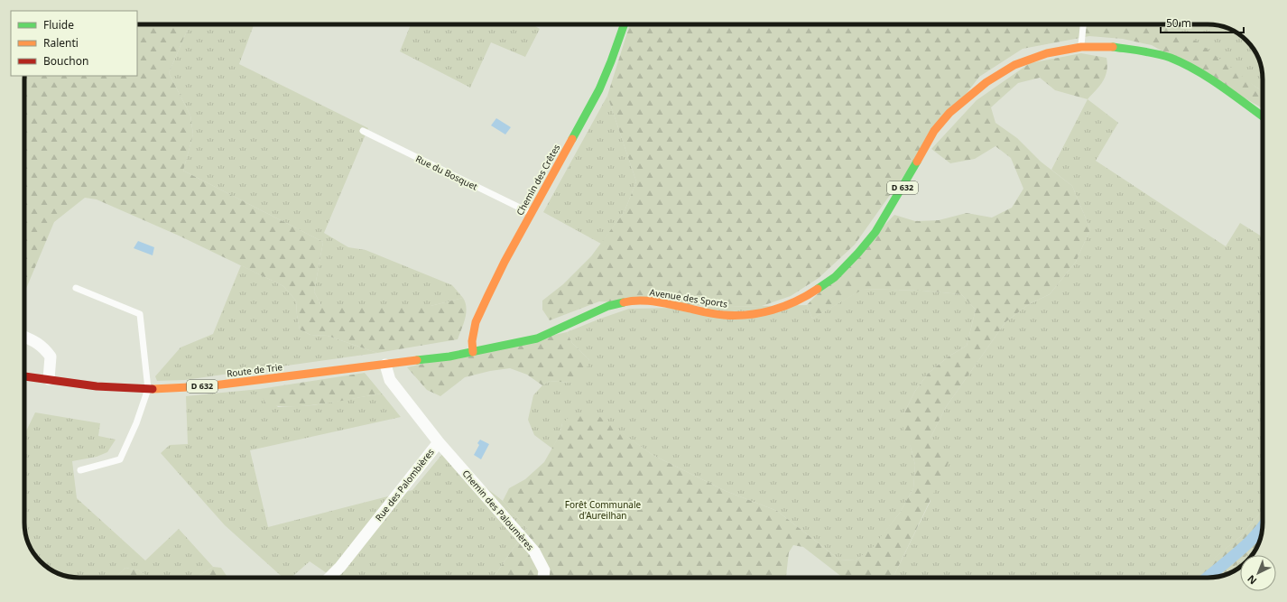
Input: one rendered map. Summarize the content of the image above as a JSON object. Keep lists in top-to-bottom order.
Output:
{
  "streets": {
    "main road": [
      "Chemin des Crêtes",
      "D 632",
      "Avenue des Sports",
      "Route de Trie"
    ],
    "street": ["Rue des Palombières", "Chemin des Paloumères"],
    "lane": ["Rue du Bosquet"]
  },
  "crossings": [
    ["Rue du Bosquet", "Chemin des Crêtes"],
    ["Chemin des Crêtes", "D 632"],
    ["Chemin des Crêtes", "Avenue des Sports"],
    ["D 632", "Avenue des Sports"],
    ["D 632", "Route de Trie"],
    ["D 632", "Rue des Palombières"],
    ["Route de Trie", "Rue des Palombières"],
    ["Rue des Palombières", "Chemin des Paloumères"]
  ],
  "parks": ["Forêt Communale d'Aureilhan"],
  "legend": ["Fluide", "Ralenti", "Bouchon"],
  "scale_bar": "50 m",
  "north": "bottom left"
}
